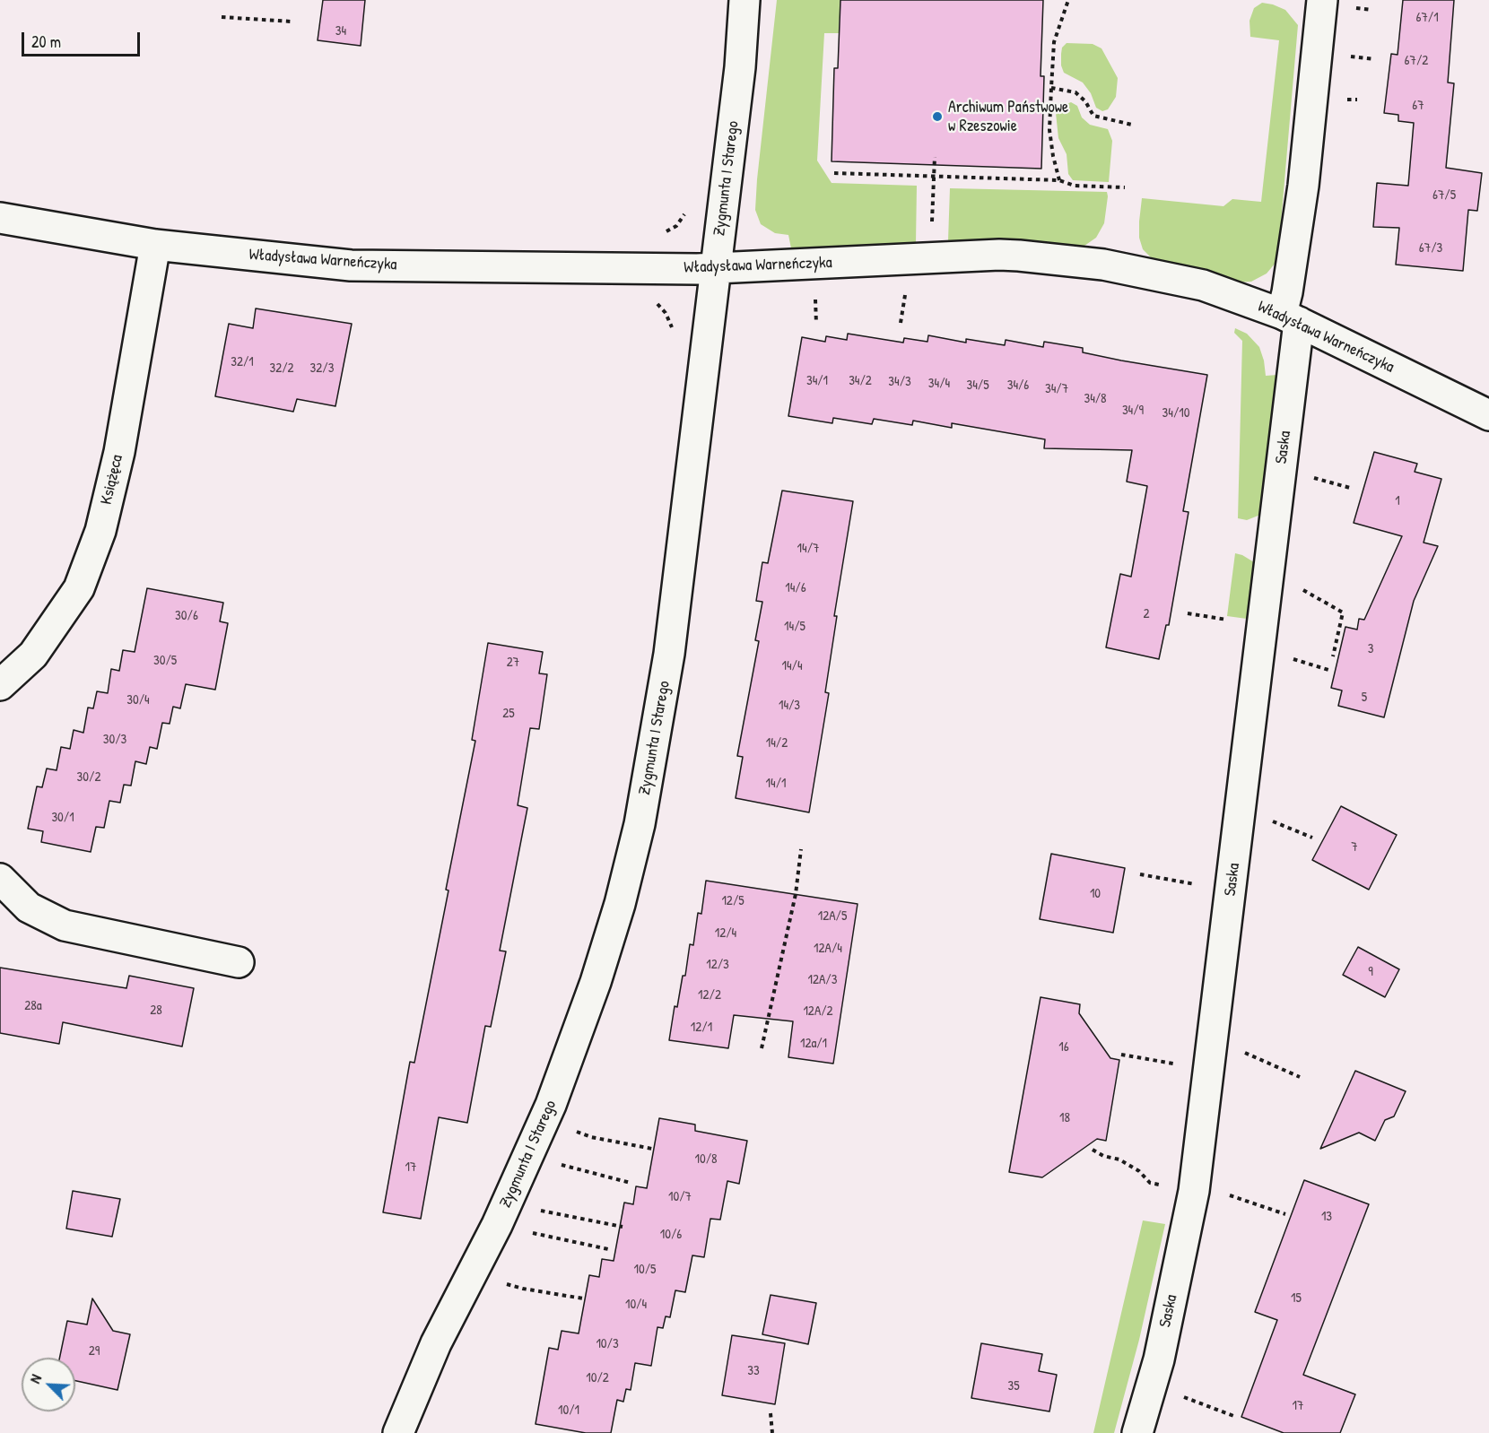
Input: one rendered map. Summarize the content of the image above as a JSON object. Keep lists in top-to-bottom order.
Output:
{
  "streets": {
    "street": [
      "Zygmunta I Starego",
      "Władysława Warneńczyka",
      "Saska",
      "Książęca"
    ]
  },
  "crossings": [
    ["Zygmunta I Starego", "Władysława Warneńczyka"],
    ["Władysława Warneńczyka", "Saska"],
    ["Władysława Warneńczyka", "Książęca"]
  ],
  "places": ["Archiwum Państwowe w Rzeszowie"],
  "house_numbers": [
    "67/1",
    "34",
    "67/2",
    "67",
    "67/5",
    "67/3",
    "32/1",
    "32/2",
    "32/3",
    "34/1",
    "34/2",
    "34/3",
    "34/4",
    "34/5",
    "34/6",
    "34/7",
    "34/8",
    "34/9",
    "34/10",
    "1",
    "14/7",
    "14/6",
    "2",
    "30/6",
    "14/5",
    "3",
    "30/5",
    "27",
    "14/4",
    "5",
    "30/4",
    "14/3",
    "25",
    "30/3",
    "14/2",
    "30/2",
    "14/1",
    "30/1",
    "7",
    "10",
    "12/5",
    "12A/5",
    "12/4",
    "12A/4",
    "12/3",
    "9",
    "12A/3",
    "12/2",
    "28a",
    "28",
    "12A/2",
    "12/1",
    "12a/1",
    "16",
    "18",
    "10/8",
    "17",
    "10/7",
    "13",
    "10/6",
    "10/5",
    "15",
    "10/4",
    "10/3",
    "29",
    "33",
    "10/2",
    "35",
    "17",
    "10/1"
  ],
  "scale_bar": "20 m",
  "north": "top left"
}
